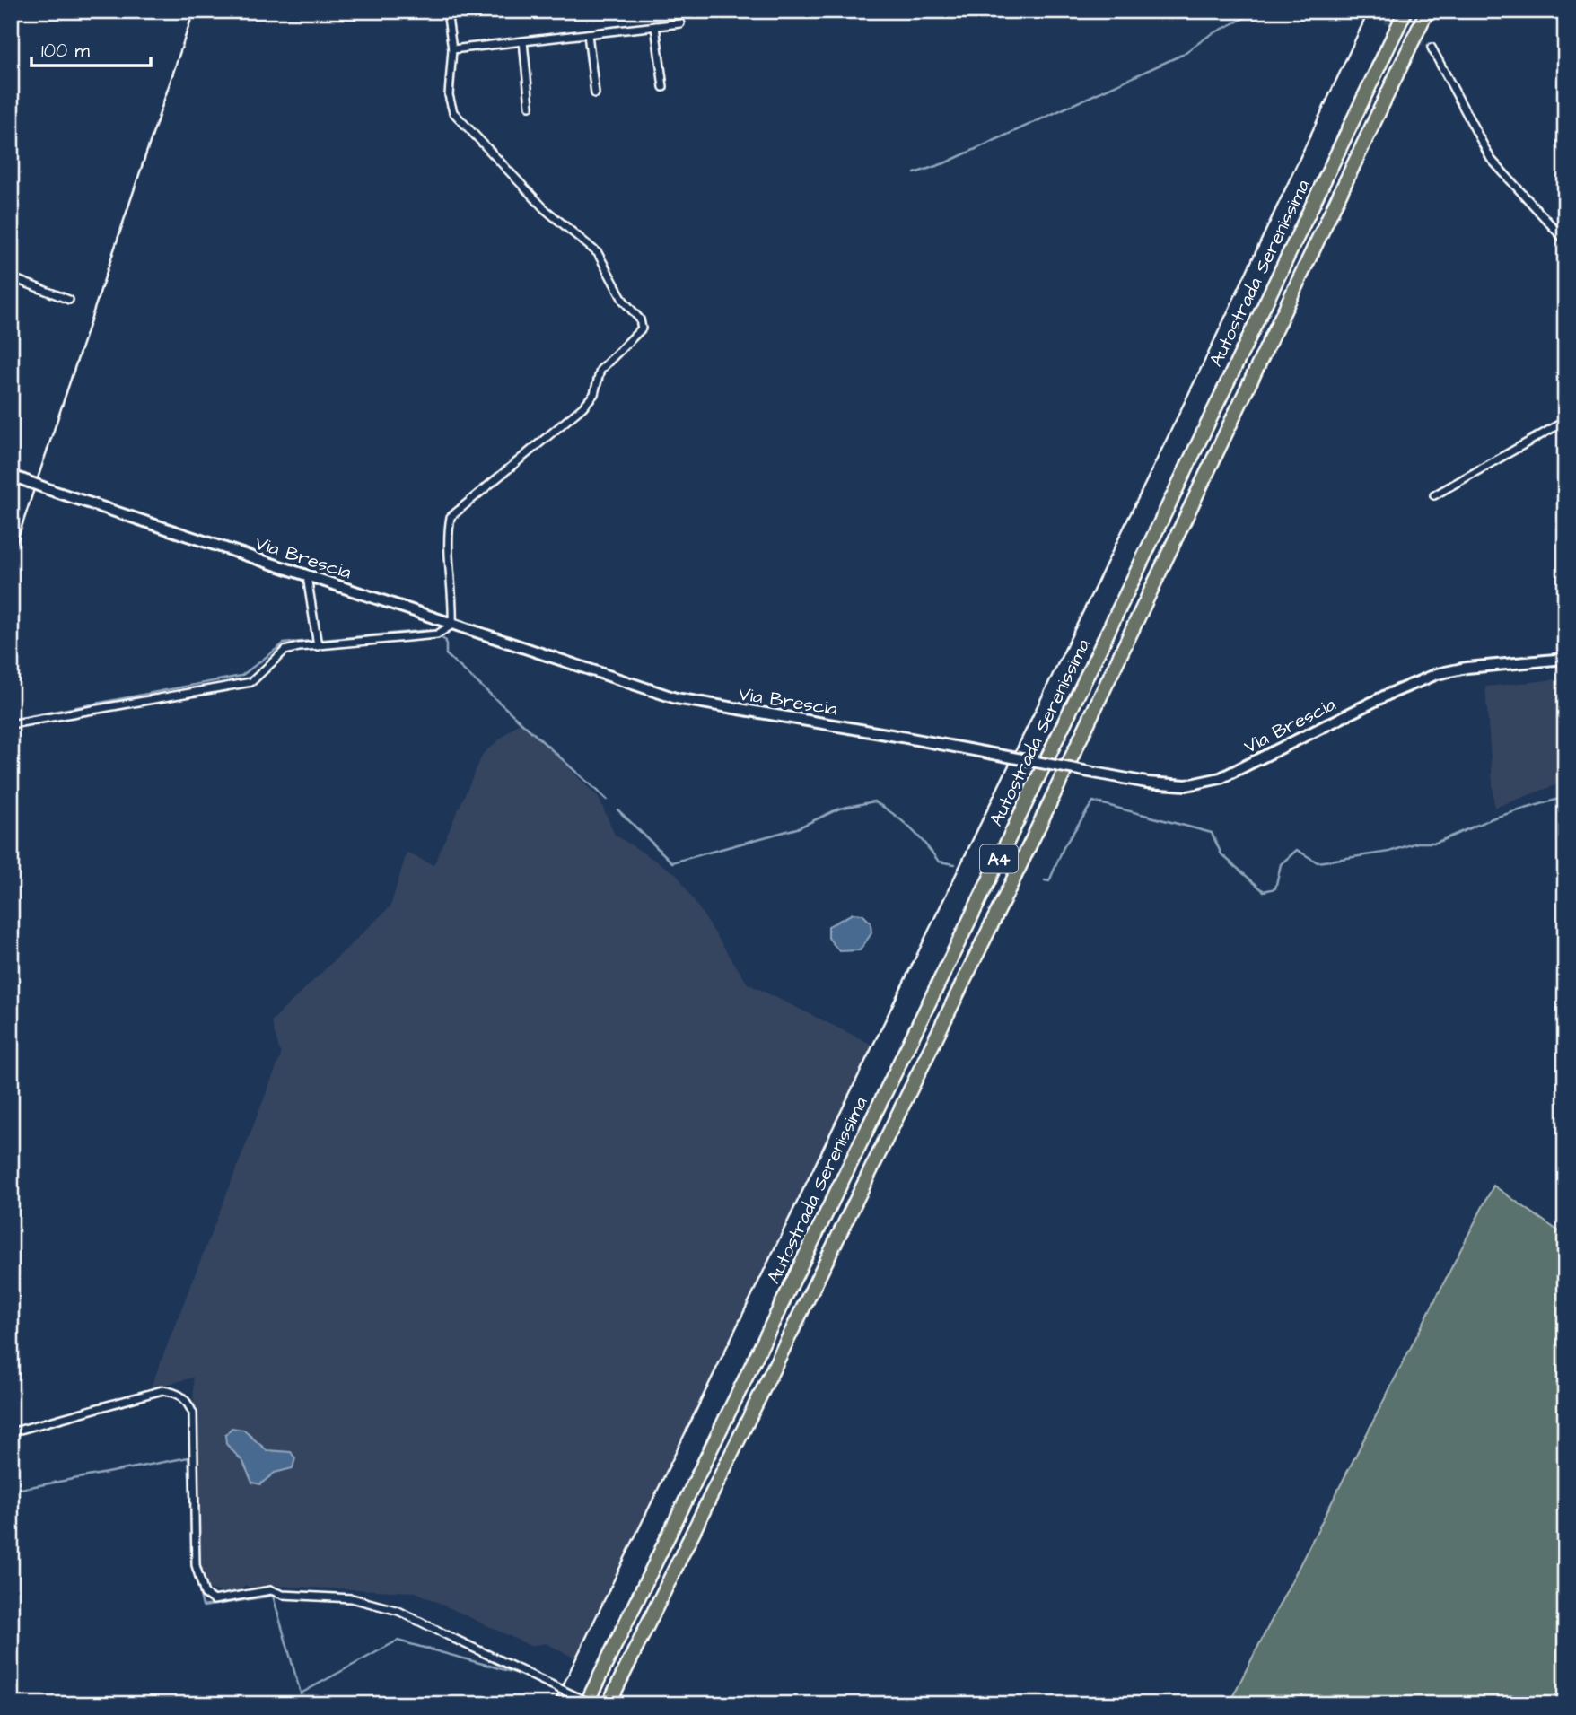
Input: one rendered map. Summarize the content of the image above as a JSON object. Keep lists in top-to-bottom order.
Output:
{
  "streets": {
    "highway": ["Autostrada Serenissima", "A4"],
    "main road": ["Via Brescia"]
  },
  "scale_bar": "100 m"
}
